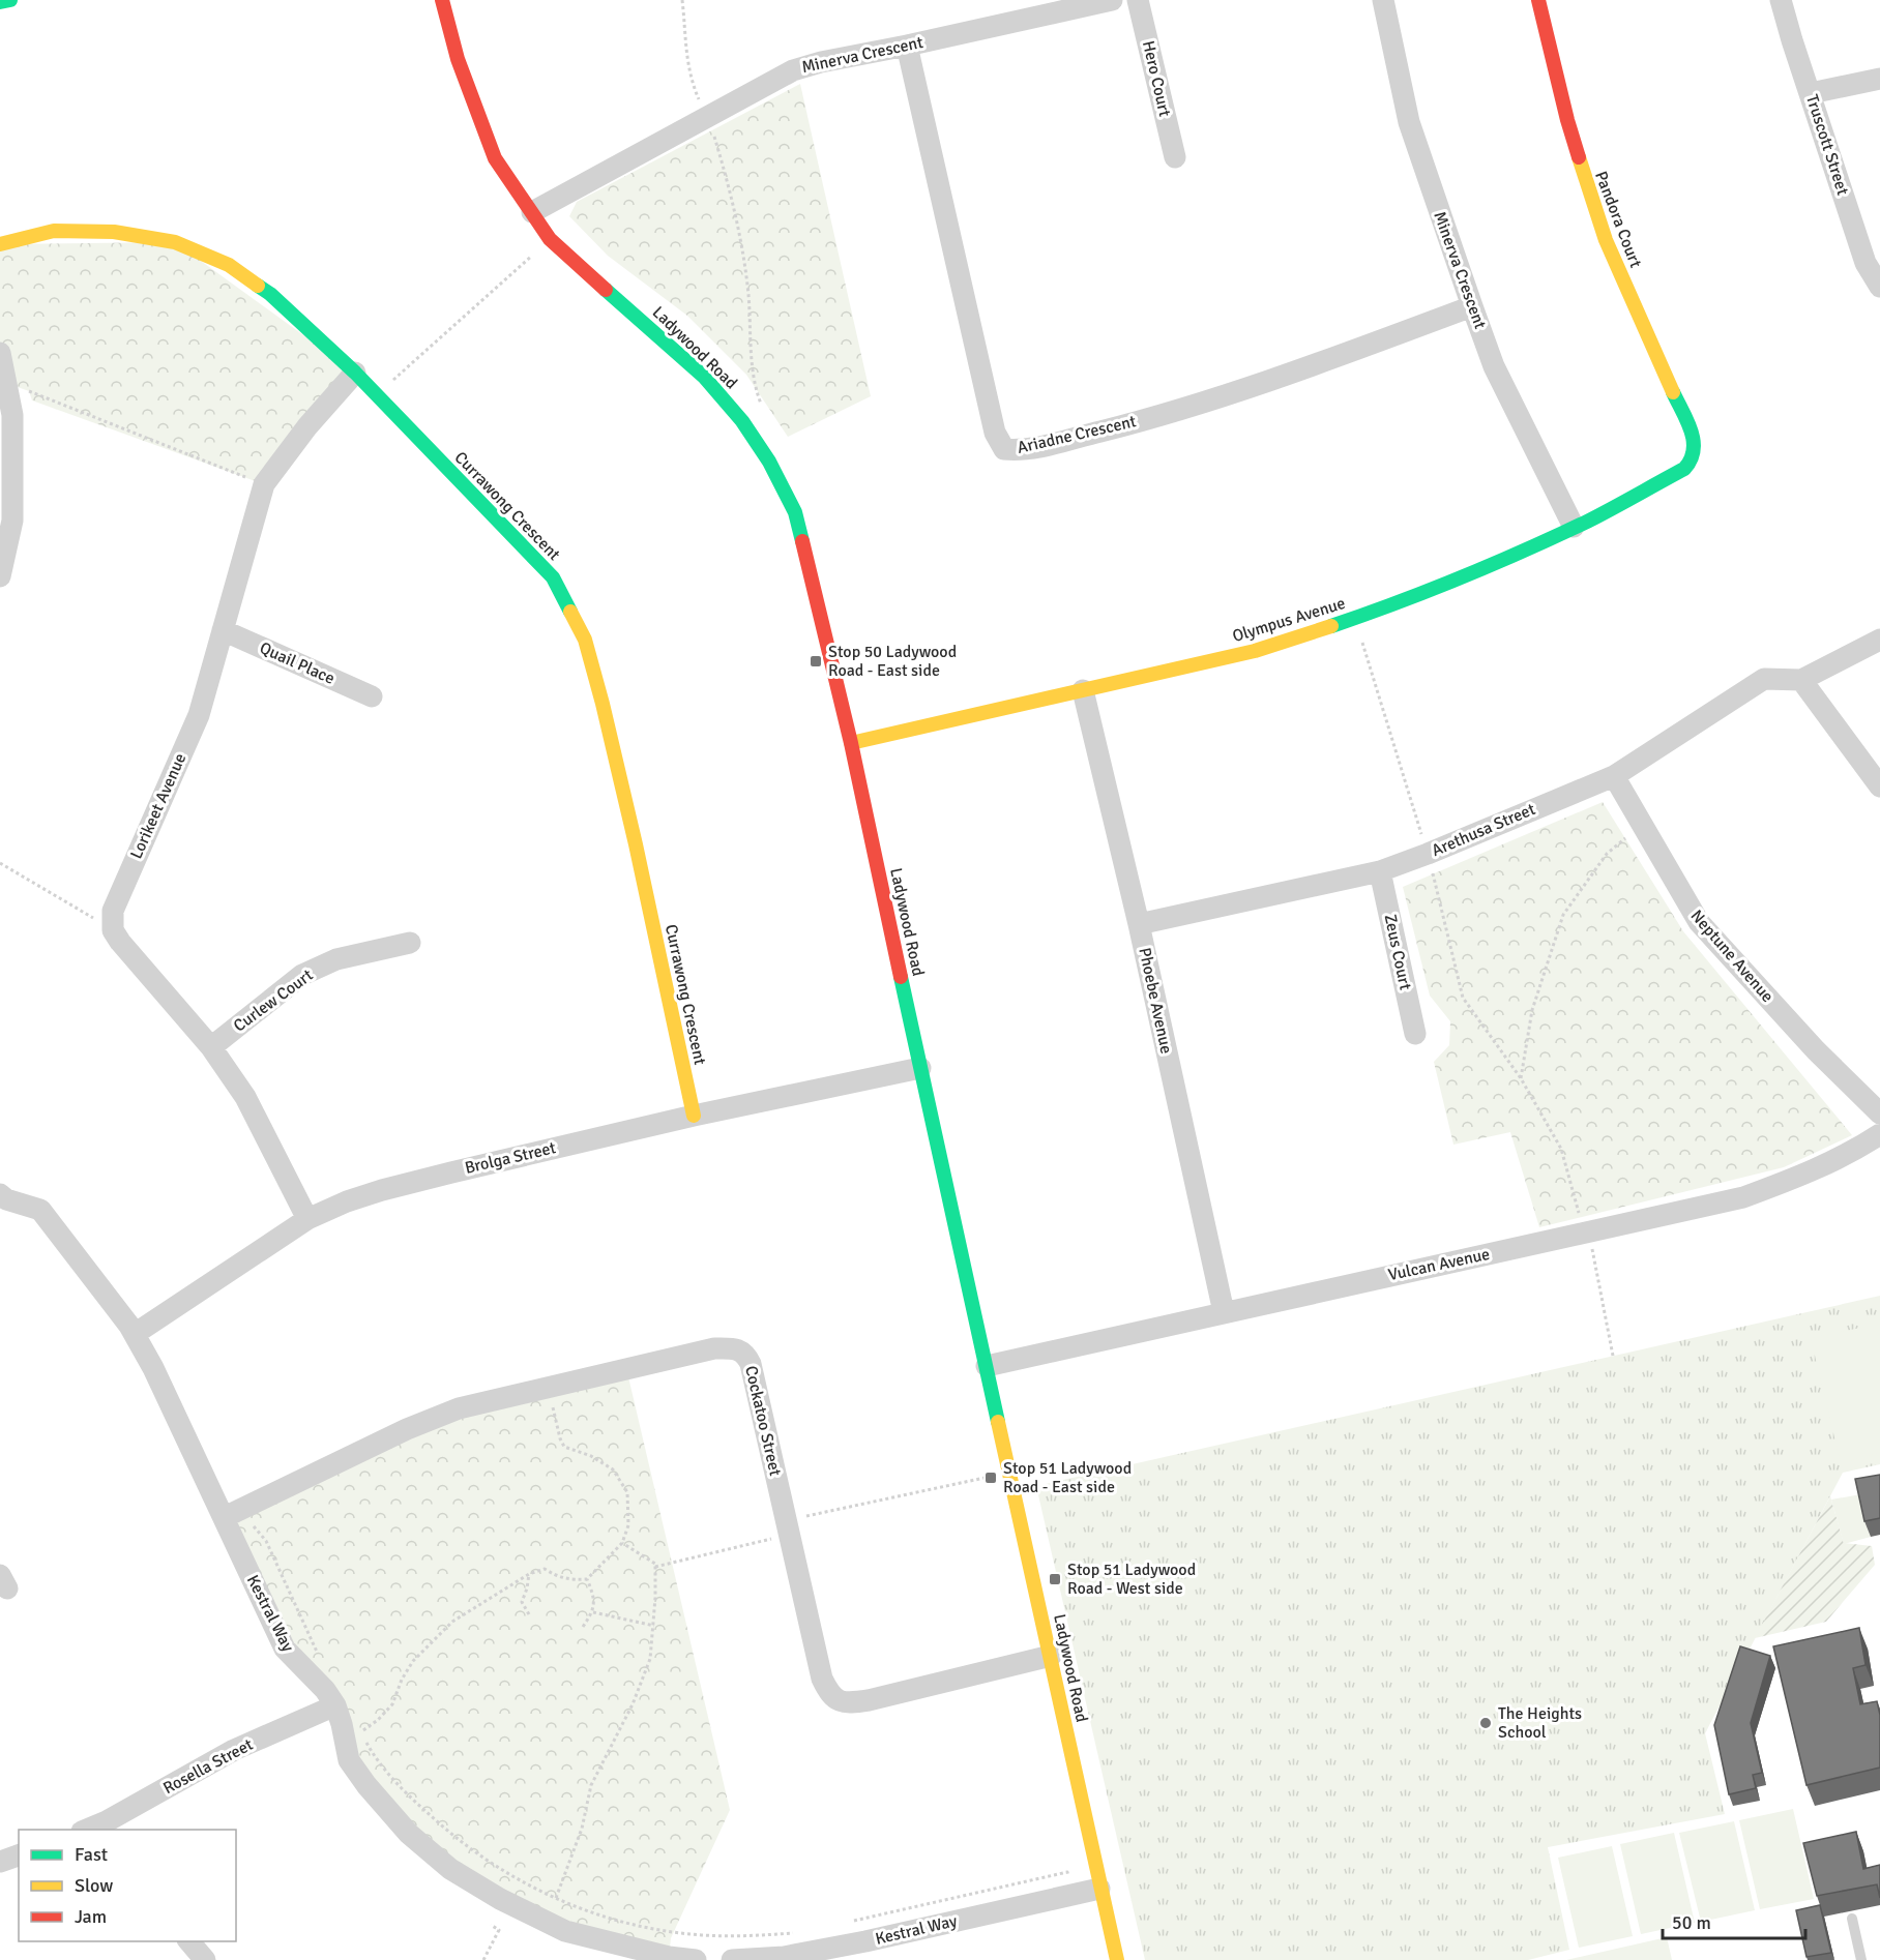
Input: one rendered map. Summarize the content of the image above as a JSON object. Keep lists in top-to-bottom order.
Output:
{
  "streets": {
    "street": [
      "Minerva Crescent",
      "Hero Court",
      "Truscott Street",
      "Pandora Court",
      "Ladywood Road",
      "Ariadne Crescent",
      "Currawong Crescent",
      "Olympus Avenue",
      "Quail Place",
      "Lorikeet Avenue",
      "Arethusa Street",
      "Zeus Court",
      "Neptune Avenue",
      "Curlew Court",
      "Phoebe Avenue",
      "Brolga Street",
      "Vulcan Avenue",
      "Cockatoo Street",
      "Kestral Way",
      "Rosella Street"
    ]
  },
  "crossings": [
    ["Minerva Crescent", "Ladywood Road"],
    ["Minerva Crescent", "Ariadne Crescent"],
    ["Minerva Crescent", "Olympus Avenue"],
    ["Pandora Court", "Olympus Avenue"],
    ["Ladywood Road", "Olympus Avenue"],
    ["Ladywood Road", "Brolga Street"],
    ["Ladywood Road", "Vulcan Avenue"],
    ["Ladywood Road", "Cockatoo Street"],
    ["Ladywood Road", "Kestral Way"],
    ["Currawong Crescent", "Lorikeet Avenue"],
    ["Currawong Crescent", "Brolga Street"],
    ["Olympus Avenue", "Phoebe Avenue"],
    ["Quail Place", "Lorikeet Avenue"],
    ["Arethusa Street", "Zeus Court"],
    ["Arethusa Street", "Neptune Avenue"],
    ["Arethusa Street", "Phoebe Avenue"],
    ["Phoebe Avenue", "Vulcan Avenue"],
    ["Brolga Street", "Kestral Way"],
    ["Cockatoo Street", "Kestral Way"],
    ["Kestral Way", "Rosella Street"]
  ],
  "places": {
    "transit": ["Stop 50 Ladywood Road - East side", "Stop 51 Ladywood Road - East side", "Stop 51 Ladywood Road - West side"],
    "other": ["The Heights School"]
  },
  "legend": ["Fast", "Slow", "Jam"],
  "scale_bar": "50 m"
}
